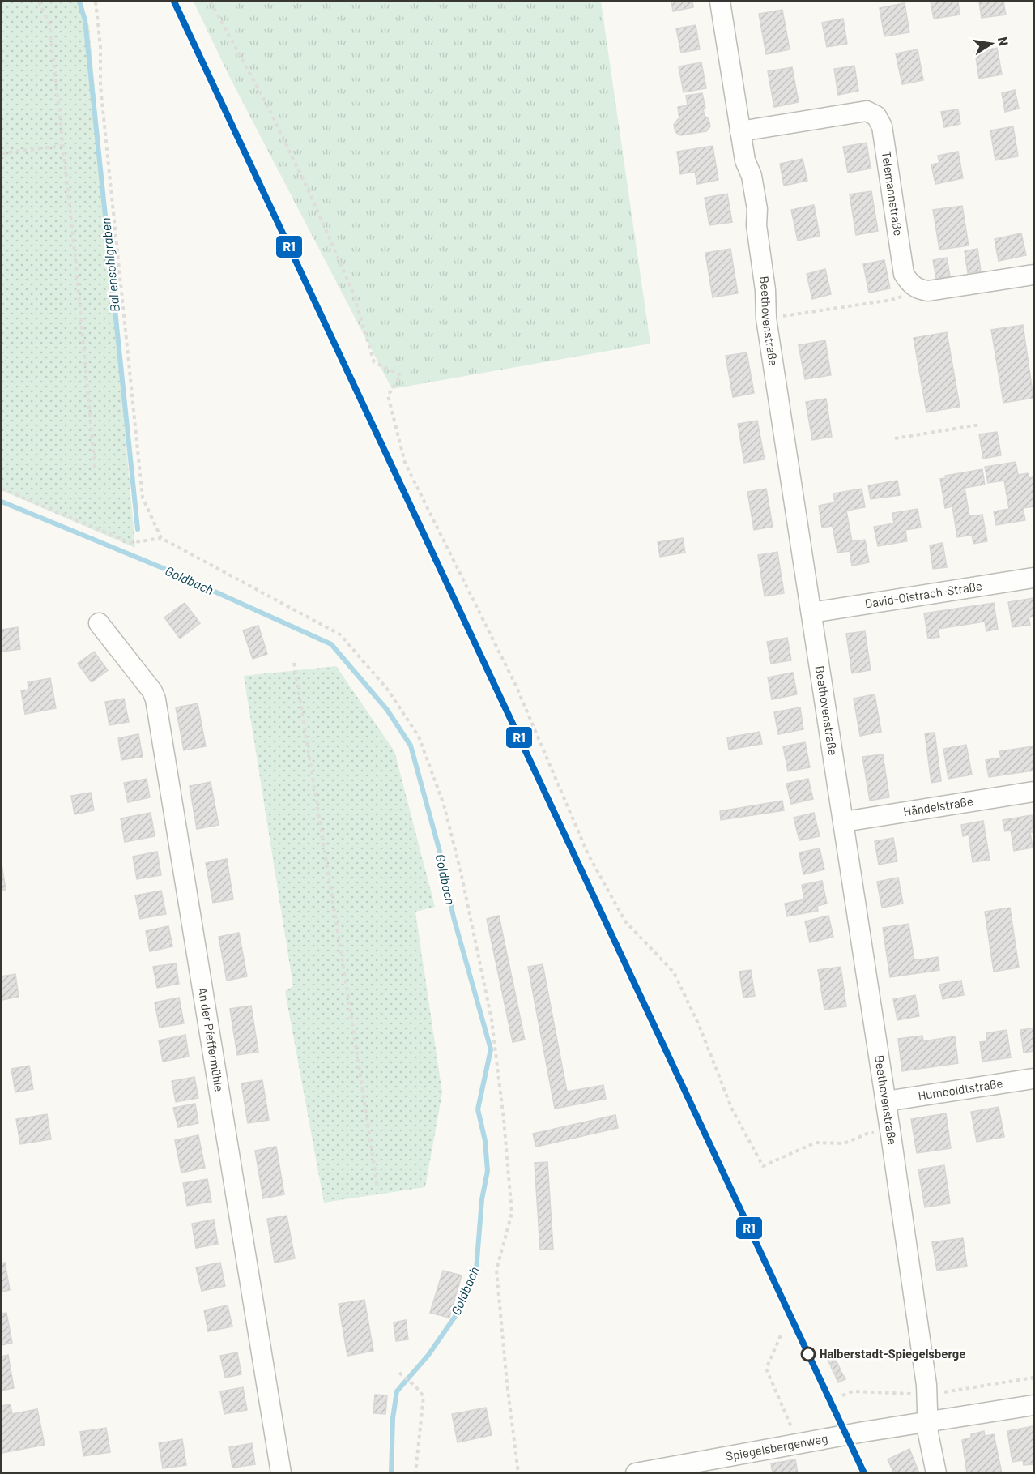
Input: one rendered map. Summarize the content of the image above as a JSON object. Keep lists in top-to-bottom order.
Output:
{
  "streets": {
    "street": [
      "Telemannstraße",
      "Beethovenstraße",
      "David-Oistrach-Straße",
      "Händelstraße",
      "An der Pfeffermühle",
      "Humboldtstraße",
      "Spiegelsbergenweg"
    ]
  },
  "crossings": [
    ["Telemannstraße", "Beethovenstraße"],
    ["Beethovenstraße", "David-Oistrach-Straße"],
    ["Beethovenstraße", "Händelstraße"],
    ["Beethovenstraße", "Humboldtstraße"],
    ["Beethovenstraße", "Spiegelsbergenweg"]
  ],
  "water": ["Ballensohlgraben", "Goldbach"],
  "places": ["Halberstadt-Spiegelsberge"],
  "lines": ["transit line R1"],
  "north": "right"
}
